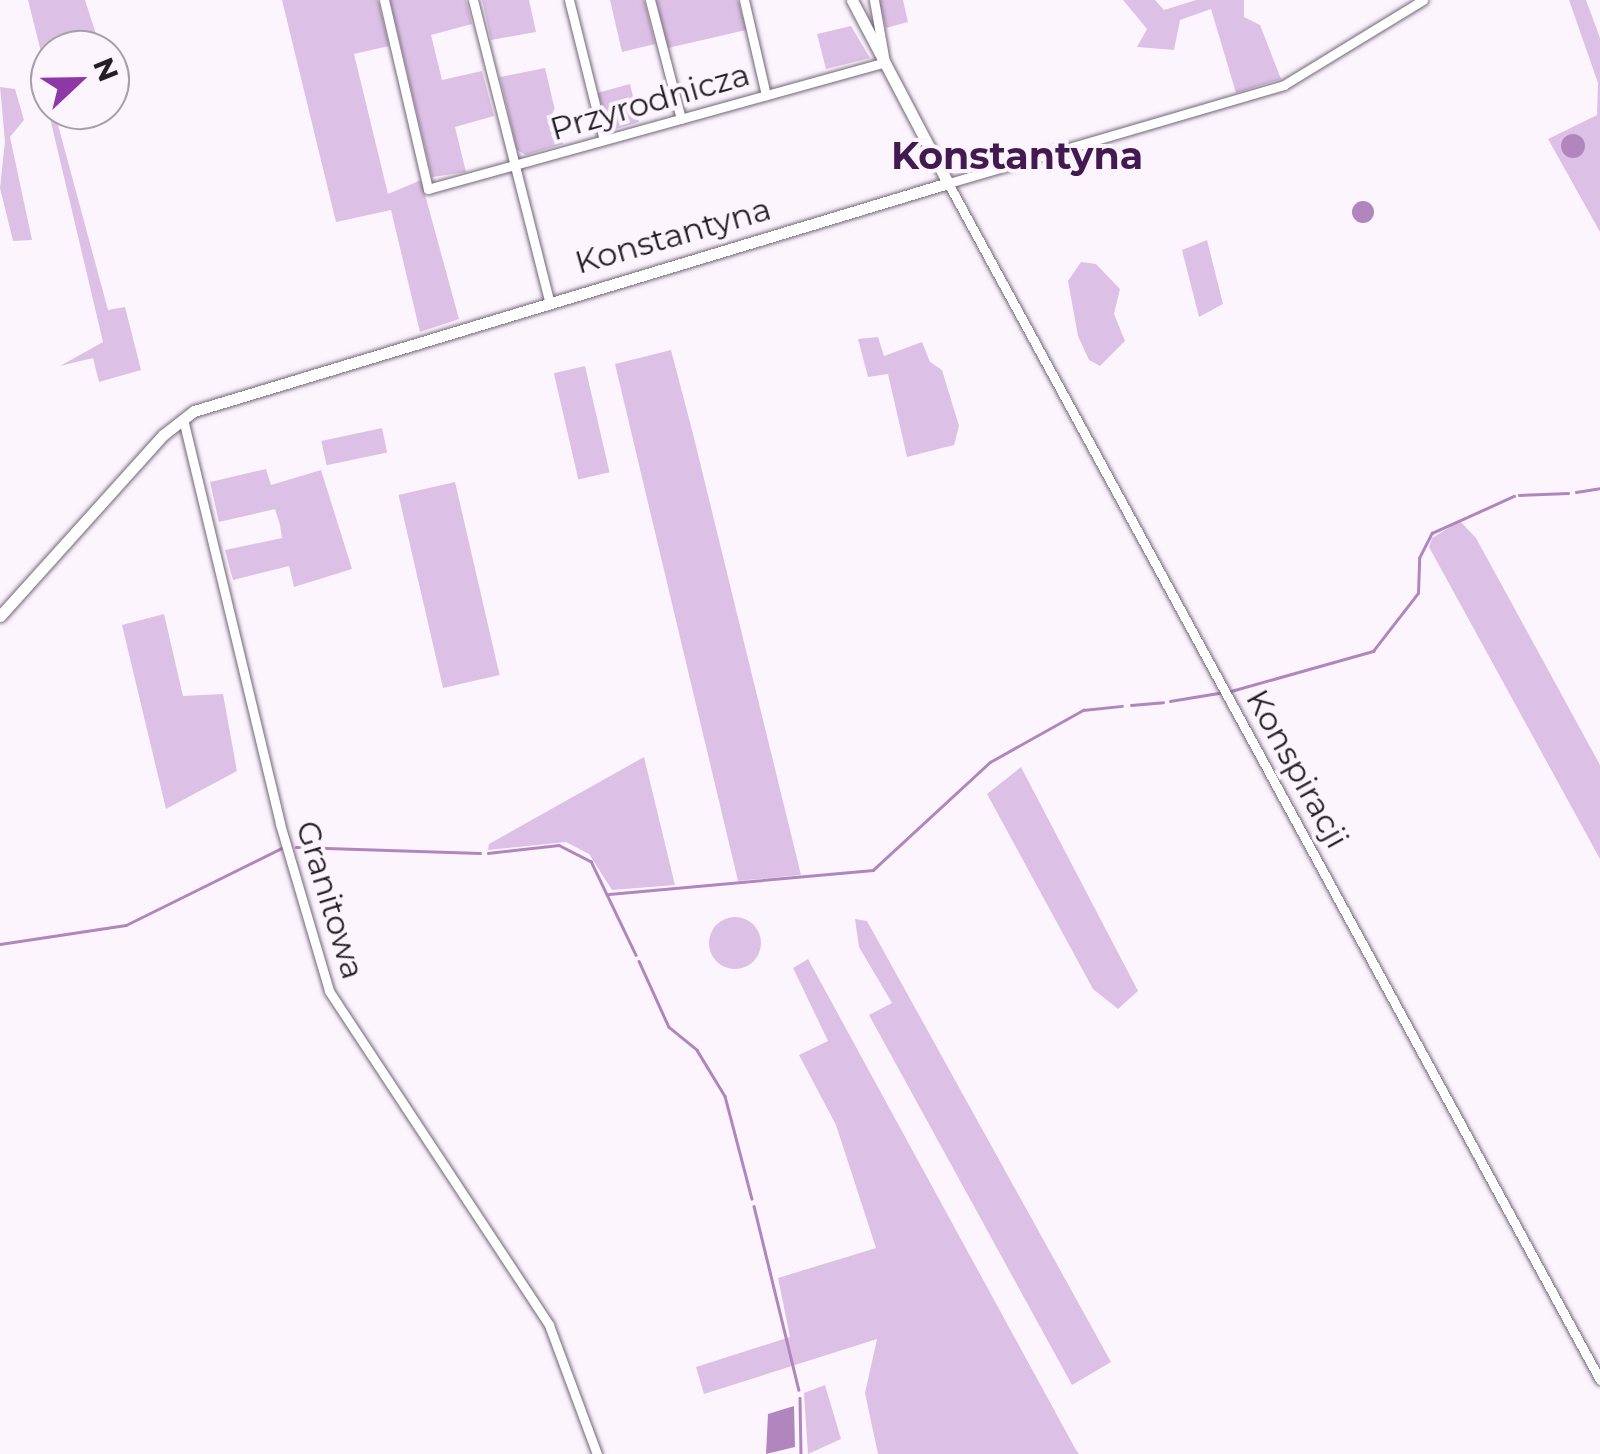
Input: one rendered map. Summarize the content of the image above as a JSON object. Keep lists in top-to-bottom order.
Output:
{
  "streets": {
    "street": [
      "Przyrodnicza",
      "Konstantyna",
      "Konspiracji",
      "Granitowa"
    ]
  },
  "crossings": [
    ["Konstantyna", "Konspiracji"],
    ["Konstantyna", "Granitowa"]
  ],
  "districts": ["Konstantyna"],
  "north": "right"
}
